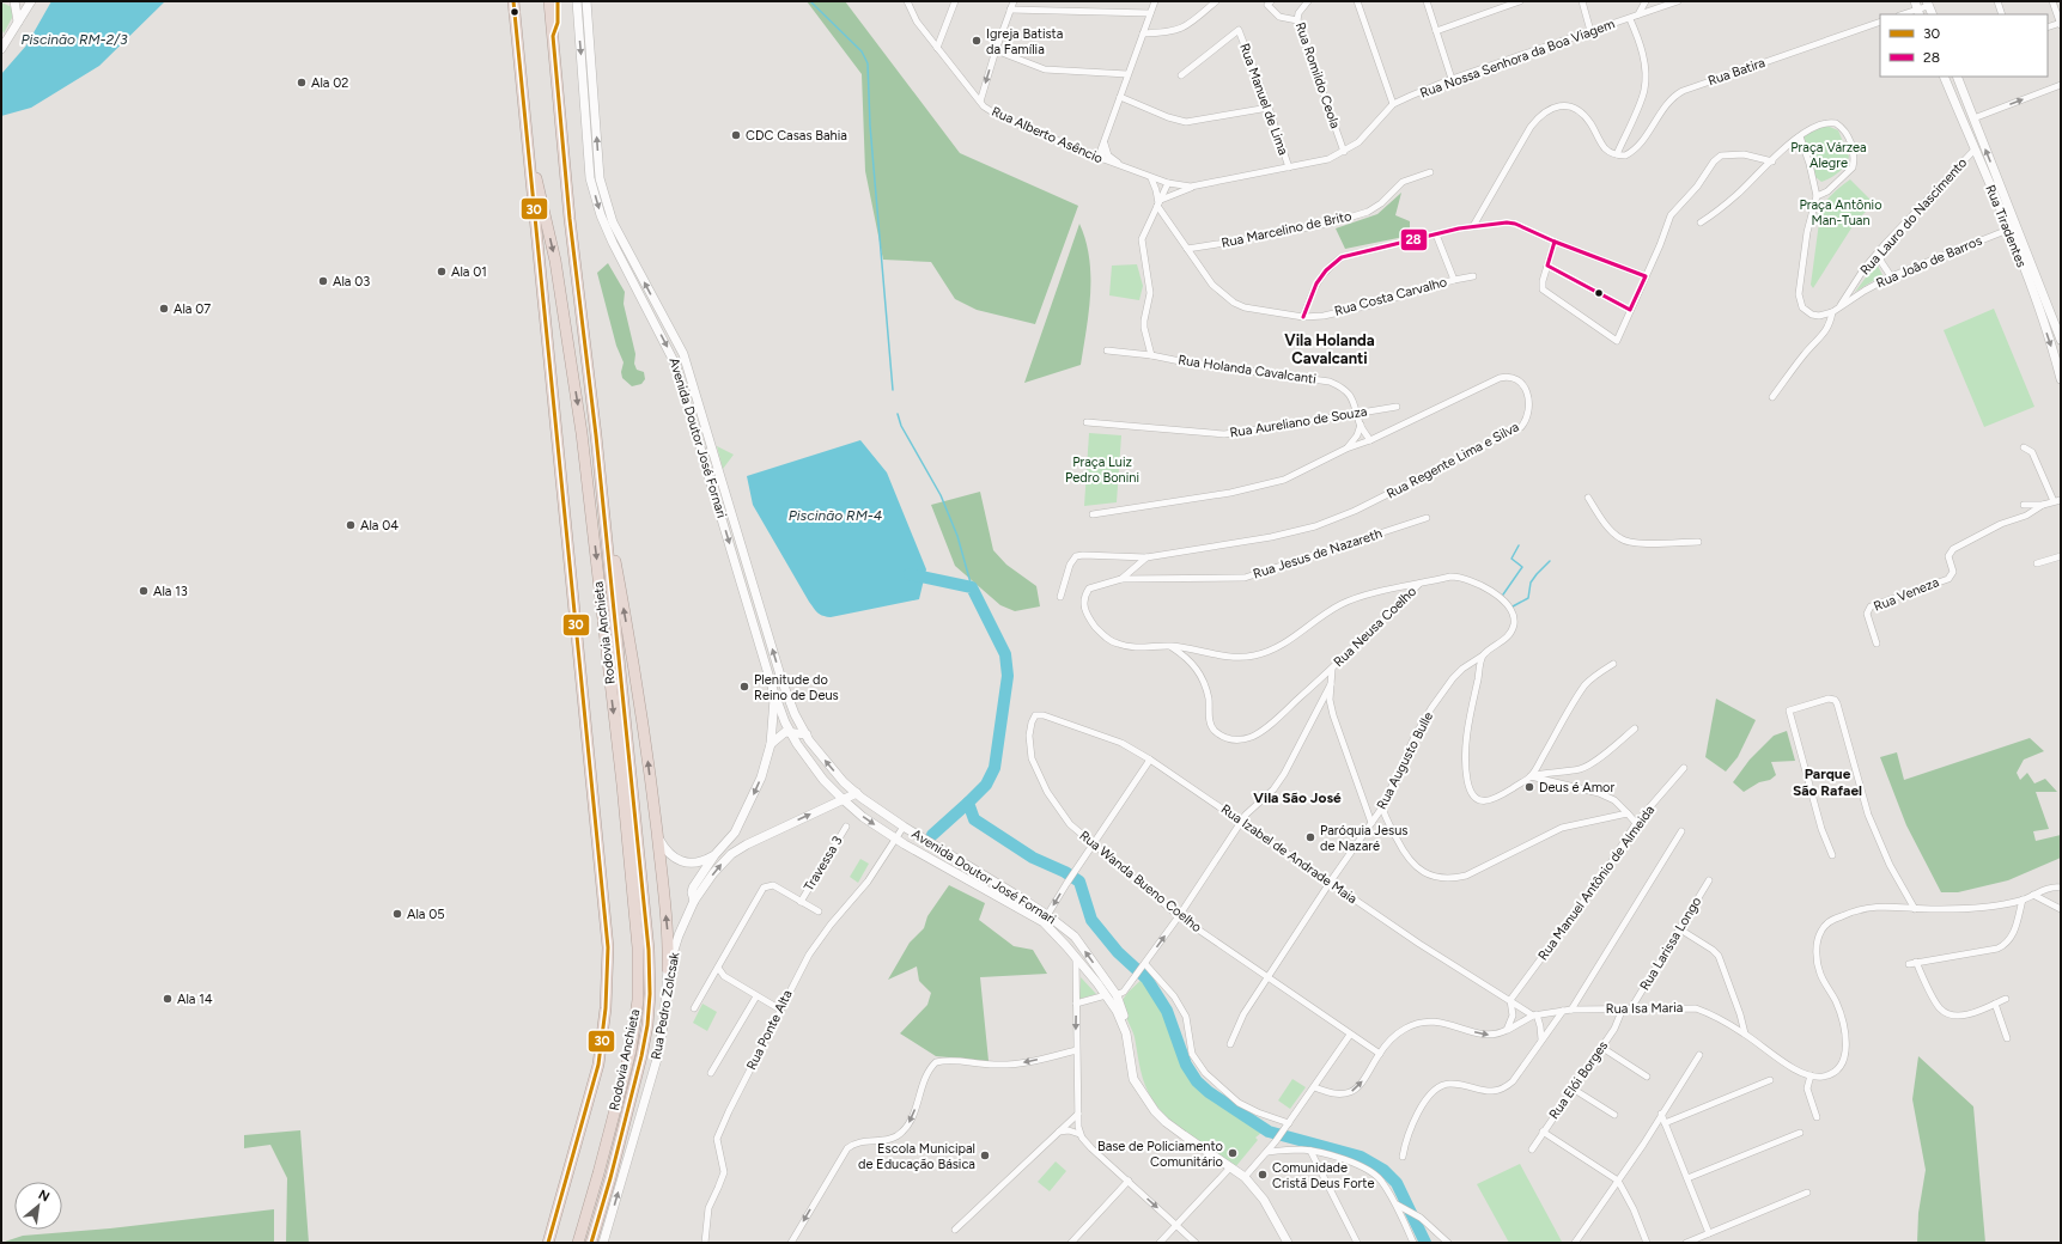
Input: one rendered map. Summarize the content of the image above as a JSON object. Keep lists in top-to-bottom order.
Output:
{
  "streets": {
    "highway": ["Rodovia Anchieta"],
    "main road": ["Rua Tiradentes", "Avenida Doutor José Fornari", "Rua Pedro Zolcsak"],
    "street": [
      "Rua Nossa Senhora da Boa Viagem",
      "Rua Batira",
      "Rua Romildo Ceola",
      "Rua Manuel de Lima",
      "Rua Alberto Asêncio",
      "Rua Lauro do Nascimento",
      "Rua Marcelino de Brito",
      "Rua Joâo de Barros",
      "Rua Costa Carvalho",
      "Rua Holanda Cavalcanti",
      "Rua Aureliano de Souza",
      "Rua Regente Lima e Silva",
      "Rua Jesus de Nazareth",
      "Rua Veneza",
      "Rua Neusa Coelho",
      "Rua Augusto Bulle",
      "Rua Izabel de Andrade Maia",
      "Travessa 3",
      "Rua Wanda Bueno Coelho",
      "Rua Manuel Antônio de Almeida",
      "Rua Larissa Longo",
      "Rua Isa Maria",
      "Rua Ponte Alta",
      "Rua Elói Borges"
    ]
  },
  "crossings": [
    ["Rua Nossa Senhora da Boa Viagem", "Rua Romildo Ceola"],
    ["Rua Nossa Senhora da Boa Viagem", "Rua Manuel de Lima"],
    ["Rua Nossa Senhora da Boa Viagem", "Rua Alberto Asêncio"],
    ["Rua Nossa Senhora da Boa Viagem", "Rua Costa Carvalho"],
    ["Rua Alberto Asêncio", "Rua Costa Carvalho"],
    ["Rua Lauro do Nascimento", "Rua Tiradentes"],
    ["Rua Lauro do Nascimento", "Rua Joâo de Barros"],
    ["Rua Tiradentes", "Rua Joâo de Barros"],
    ["Rua Marcelino de Brito", "Rua Costa Carvalho"],
    ["Rua Holanda Cavalcanti", "Rua Aureliano de Souza"],
    ["Rua Holanda Cavalcanti", "Rua Regente Lima e Silva"],
    ["Avenida Doutor José Fornari", "Rua Neusa Coelho"],
    ["Avenida Doutor José Fornari", "Rua Pedro Zolcsak"],
    ["Avenida Doutor José Fornari", "Rua Ponte Alta"],
    ["Rua Regente Lima e Silva", "Rua Jesus de Nazareth"],
    ["Rua Jesus de Nazareth", "Rua Neusa Coelho"],
    ["Rua Jesus de Nazareth", "Rua Augusto Bulle"],
    ["Rua Neusa Coelho", "Rua Izabel de Andrade Maia"],
    ["Rua Neusa Coelho", "Rua Wanda Bueno Coelho"],
    ["Rua Augusto Bulle", "Rua Izabel de Andrade Maia"],
    ["Rua Augusto Bulle", "Rua Wanda Bueno Coelho"],
    ["Rua Izabel de Andrade Maia", "Rua Wanda Bueno Coelho"],
    ["Rua Izabel de Andrade Maia", "Rua Manuel Antônio de Almeida"],
    ["Rua Izabel de Andrade Maia", "Rua Isa Maria"],
    ["Rua Larissa Longo", "Rua Isa Maria"],
    ["Rua Isa Maria", "Rua Elói Borges"]
  ],
  "districts": ["Vila Holanda Cavalcanti", "Parque São Rafael", "Vila São José"],
  "water": ["Piscinão RM-2/3", "Piscinão RM-4"],
  "parks": ["Praça Várzea Alegre", "Praça Antônio Man-Tuan", "Praça Luiz Pedro Bonini"],
  "places": [
    "Igreja Batista da Família",
    "Ala 02",
    "CDC Casas Bahia",
    "Ala 01",
    "Ala 03",
    "Ala 07",
    "Ala 04",
    "Ala 13",
    "Plenitude do Reino de Deus",
    "Deus é Amor",
    "Paróquia Jesus de Nazaré",
    "Ala 05",
    "Ala 14",
    "Base de Policiamento Comunitário",
    "Escola Municipal de Educação Básica",
    "Comunidade Cristã Deus Forte"
  ],
  "lines": ["transit line 30", "transit line 28"],
  "legend": ["30", "28"],
  "north": "top right"
}
